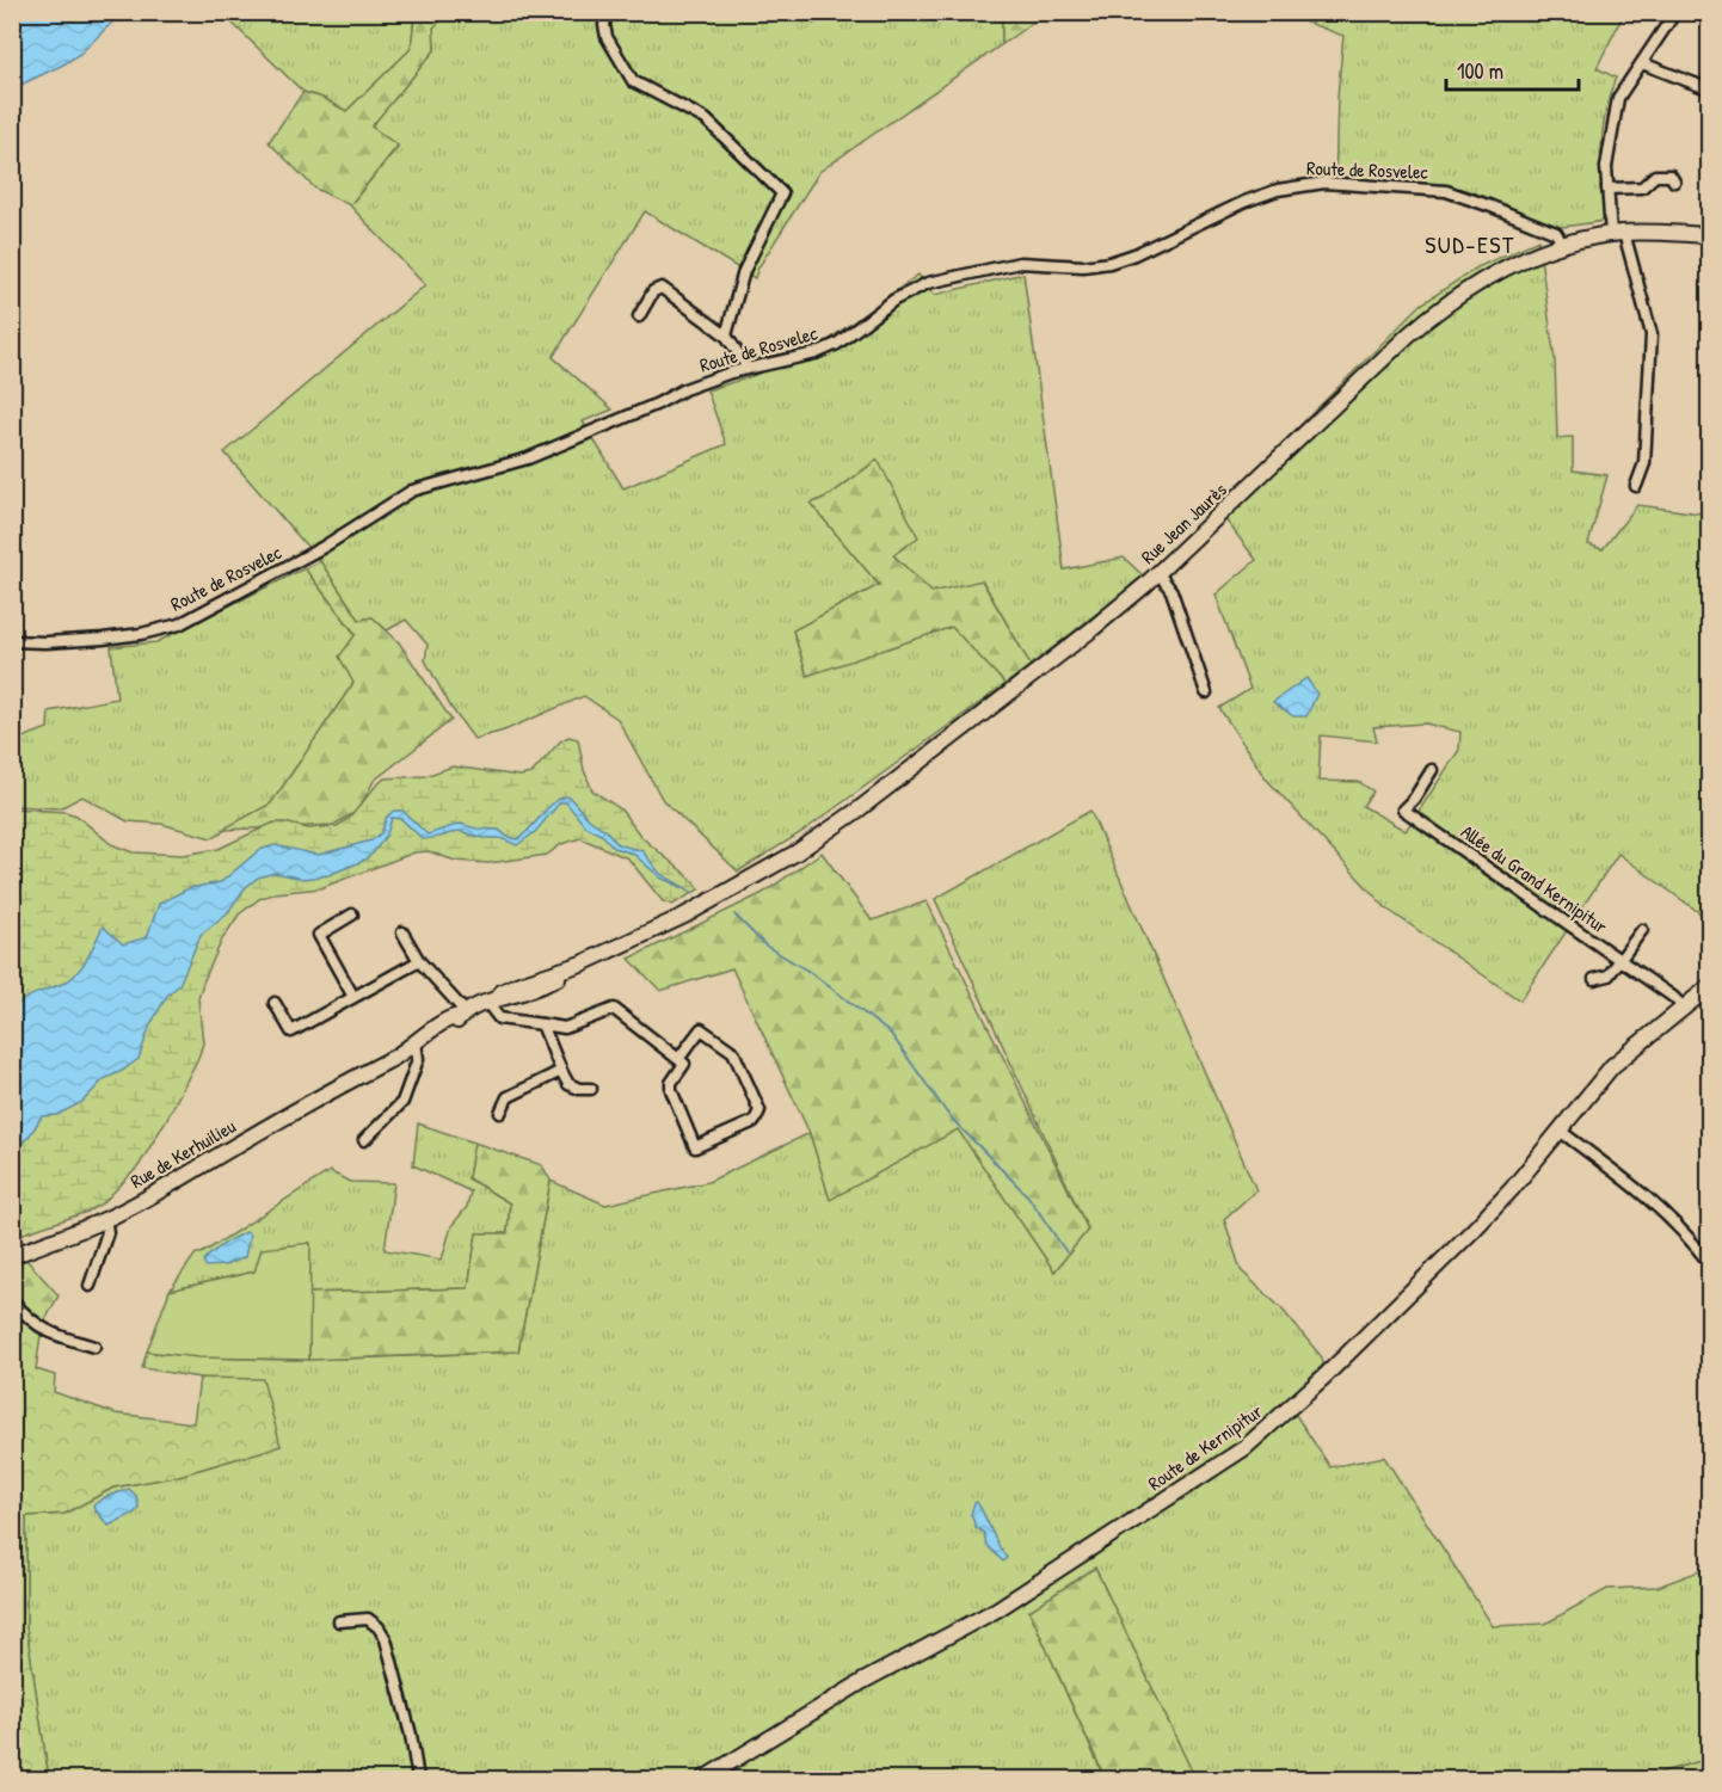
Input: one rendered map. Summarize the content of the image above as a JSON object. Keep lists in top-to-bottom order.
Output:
{
  "streets": {
    "main road": ["Rue Jean Jaurès", "Rue de Kerhuilieu", "Route de Kernipitur"],
    "street": ["Route de Rosvelec", "Allée du Grand Kernipitur"]
  },
  "crossings": [
    ["Route de Rosvelec", "Rue Jean Jaurès"],
    ["Allée du Grand Kernipitur", "Route de Kernipitur"]
  ],
  "districts": ["SUD-EST"],
  "scale_bar": "100 m"
}
